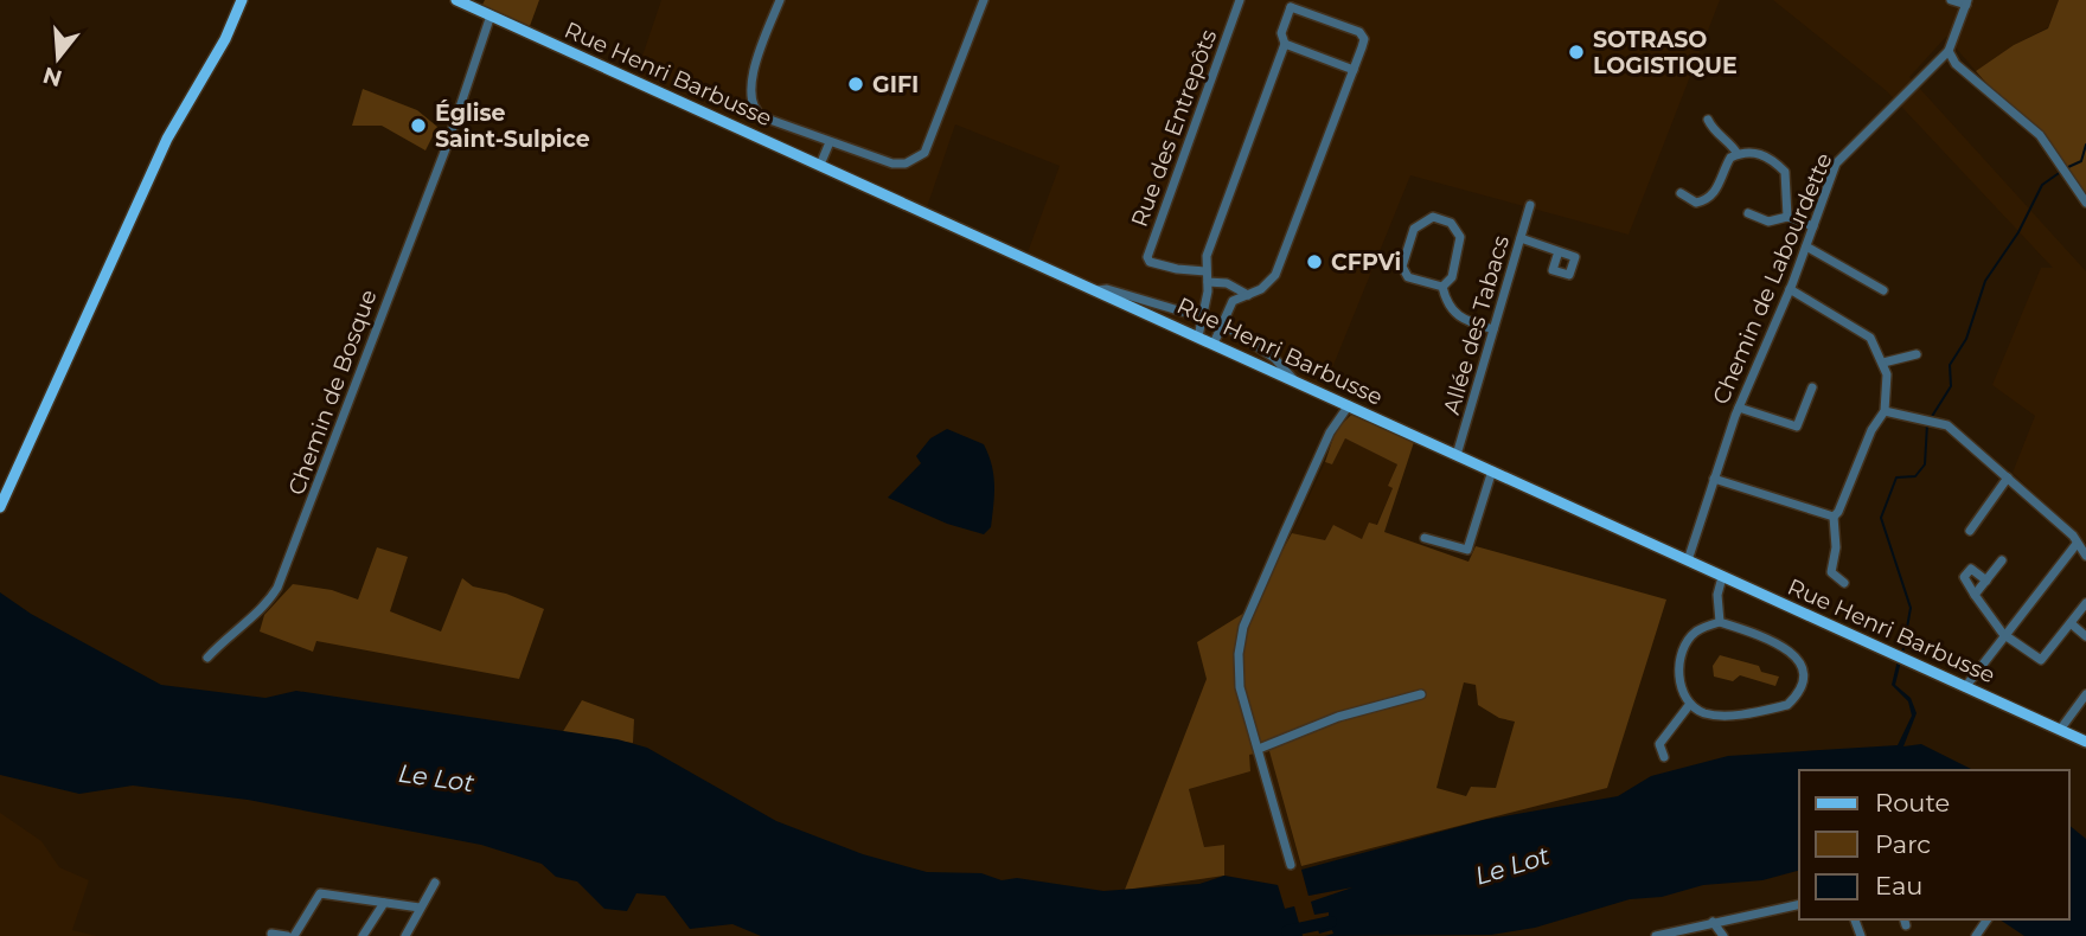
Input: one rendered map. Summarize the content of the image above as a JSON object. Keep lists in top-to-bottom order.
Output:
{
  "streets": {
    "main road": ["Rue Henri Barbusse"],
    "street": [
      "Rue des Entrepôts",
      "Chemin de Labourdette",
      "Allée des Tabacs",
      "Chemin de Bosque"
    ]
  },
  "crossings": [
    ["Rue Henri Barbusse", "Chemin de Labourdette"],
    ["Rue Henri Barbusse", "Allée des Tabacs"],
    ["Rue Henri Barbusse", "Chemin de Bosque"]
  ],
  "water": ["Le Lot"],
  "places": [
    "SOTRASO LOGISTIQUE",
    "GIFI",
    "Église Saint-Sulpice",
    "CFPVi"
  ],
  "legend": ["Route", "Parc", "Eau"],
  "north": "bottom"
}
